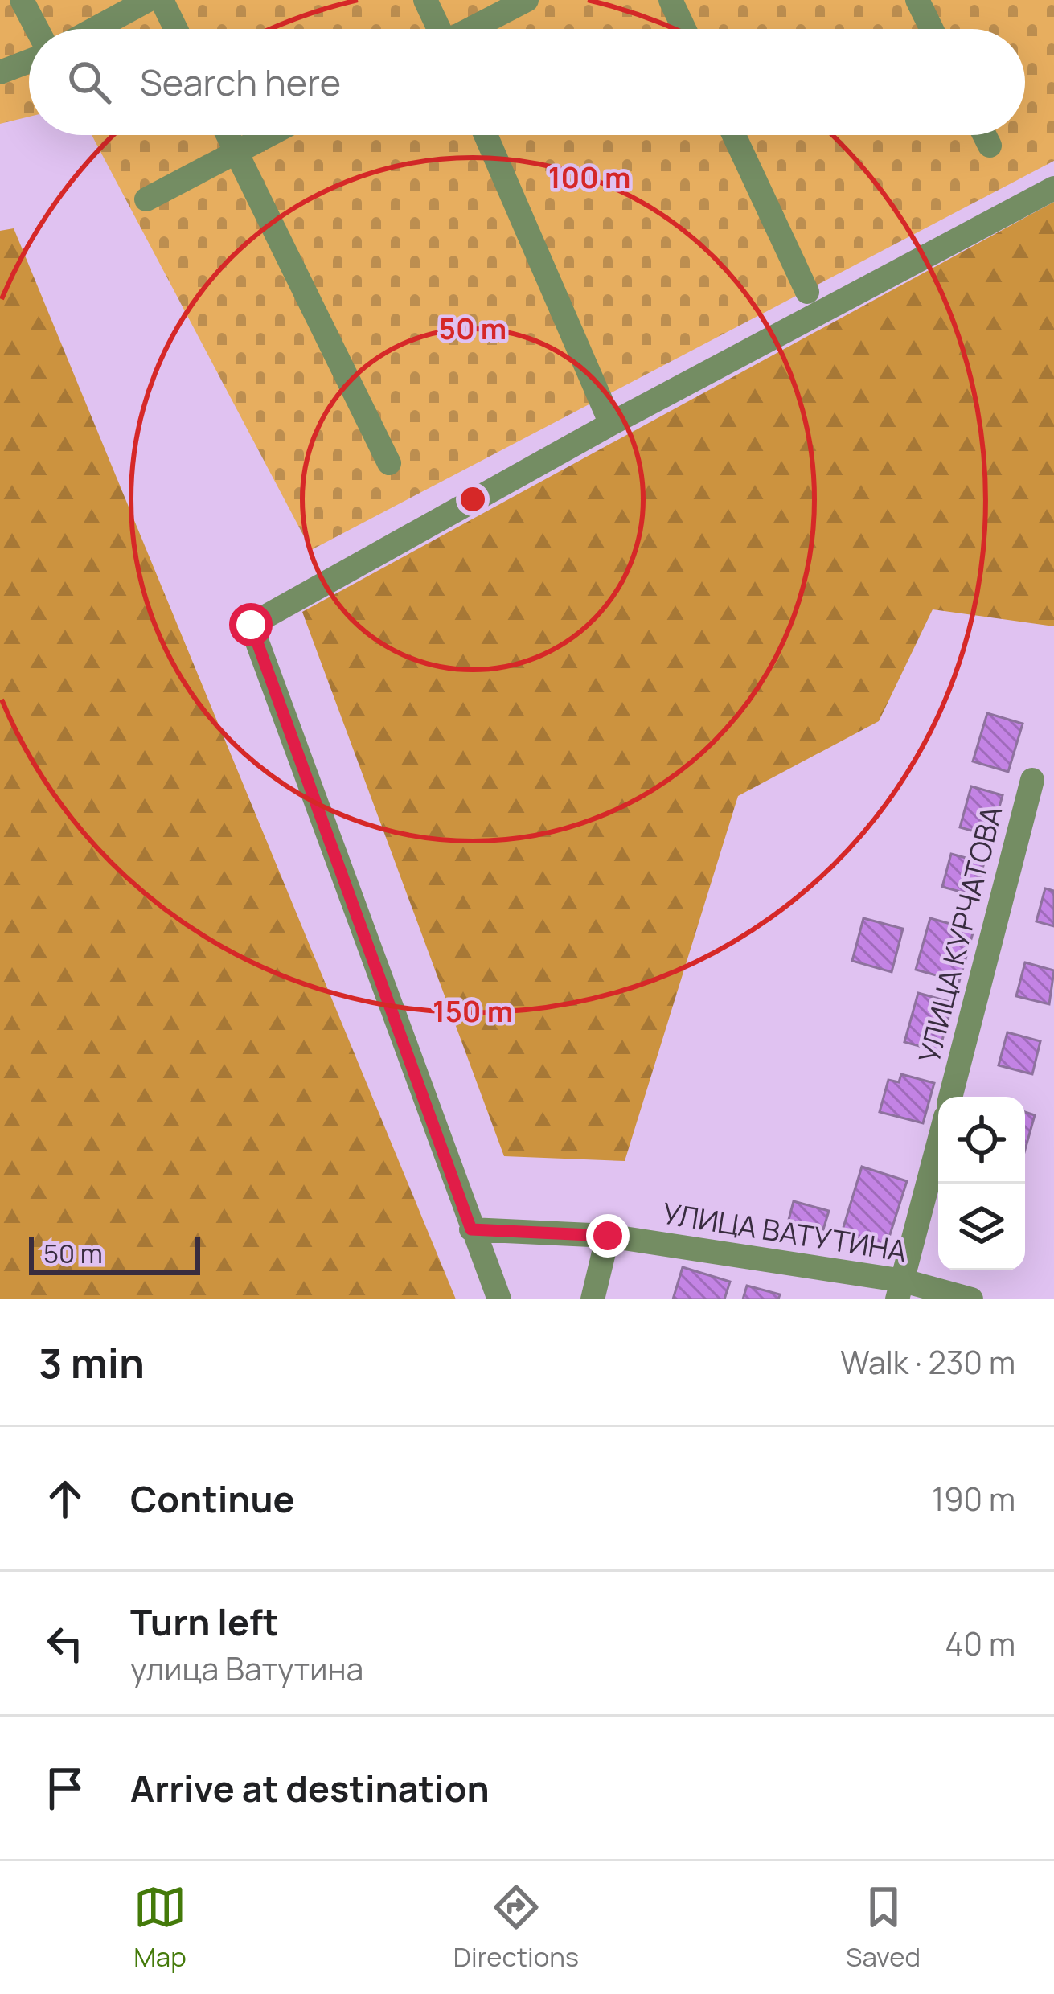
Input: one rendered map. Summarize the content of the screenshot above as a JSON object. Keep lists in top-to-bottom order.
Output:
{
  "streets": {
    "street": ["УЛИЦА КУРЧАТОВА", "УЛИЦА ВАТУТИНА"]
  },
  "scale_bar": "50 m",
  "page": {
    "search": "Search here",
    "scale": "50 m",
    "heading": ["3 min", "Walk · 230 m"],
    "list": [
      ["Continue", "190 m"],
      ["Turn left", "улица Ватутина", "40 m"],
      "Arrive at destination"
    ],
    "nav": ["Map", "Directions", "Saved"]
  },
  "rings": ["100 m", "50 m", "150 m"]
}
